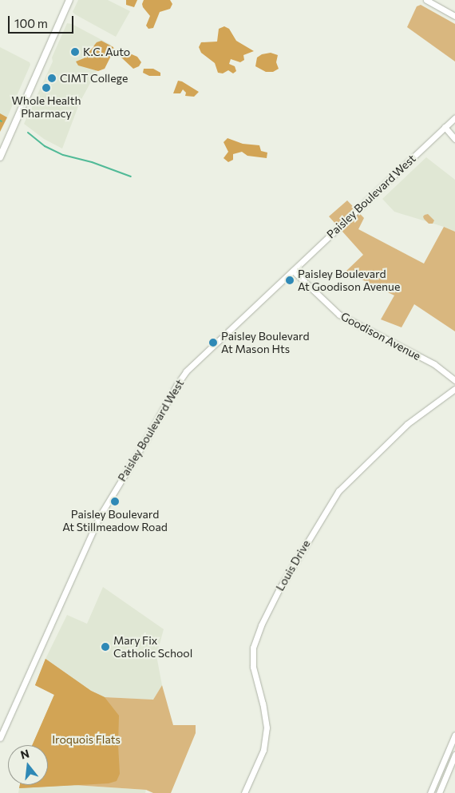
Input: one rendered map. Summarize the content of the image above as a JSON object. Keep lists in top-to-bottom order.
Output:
{
  "streets": {
    "street": ["Paisley Boulevard West", "Goodison Avenue", "Louis Drive"]
  },
  "crossings": [
    ["Paisley Boulevard West", "Goodison Avenue"]
  ],
  "parks": ["Iroquois Flats"],
  "places": [
    "K.C. Auto",
    "CIMT College",
    "Whole Health Pharmacy",
    "Paisley Boulevard At Goodison Avenue",
    "Paisley Boulevard At Mason Hts",
    "Paisley Boulevard At Stillmeadow Road",
    "Mary Fix Catholic School"
  ],
  "scale_bar": "100 m",
  "north": "top"
}
